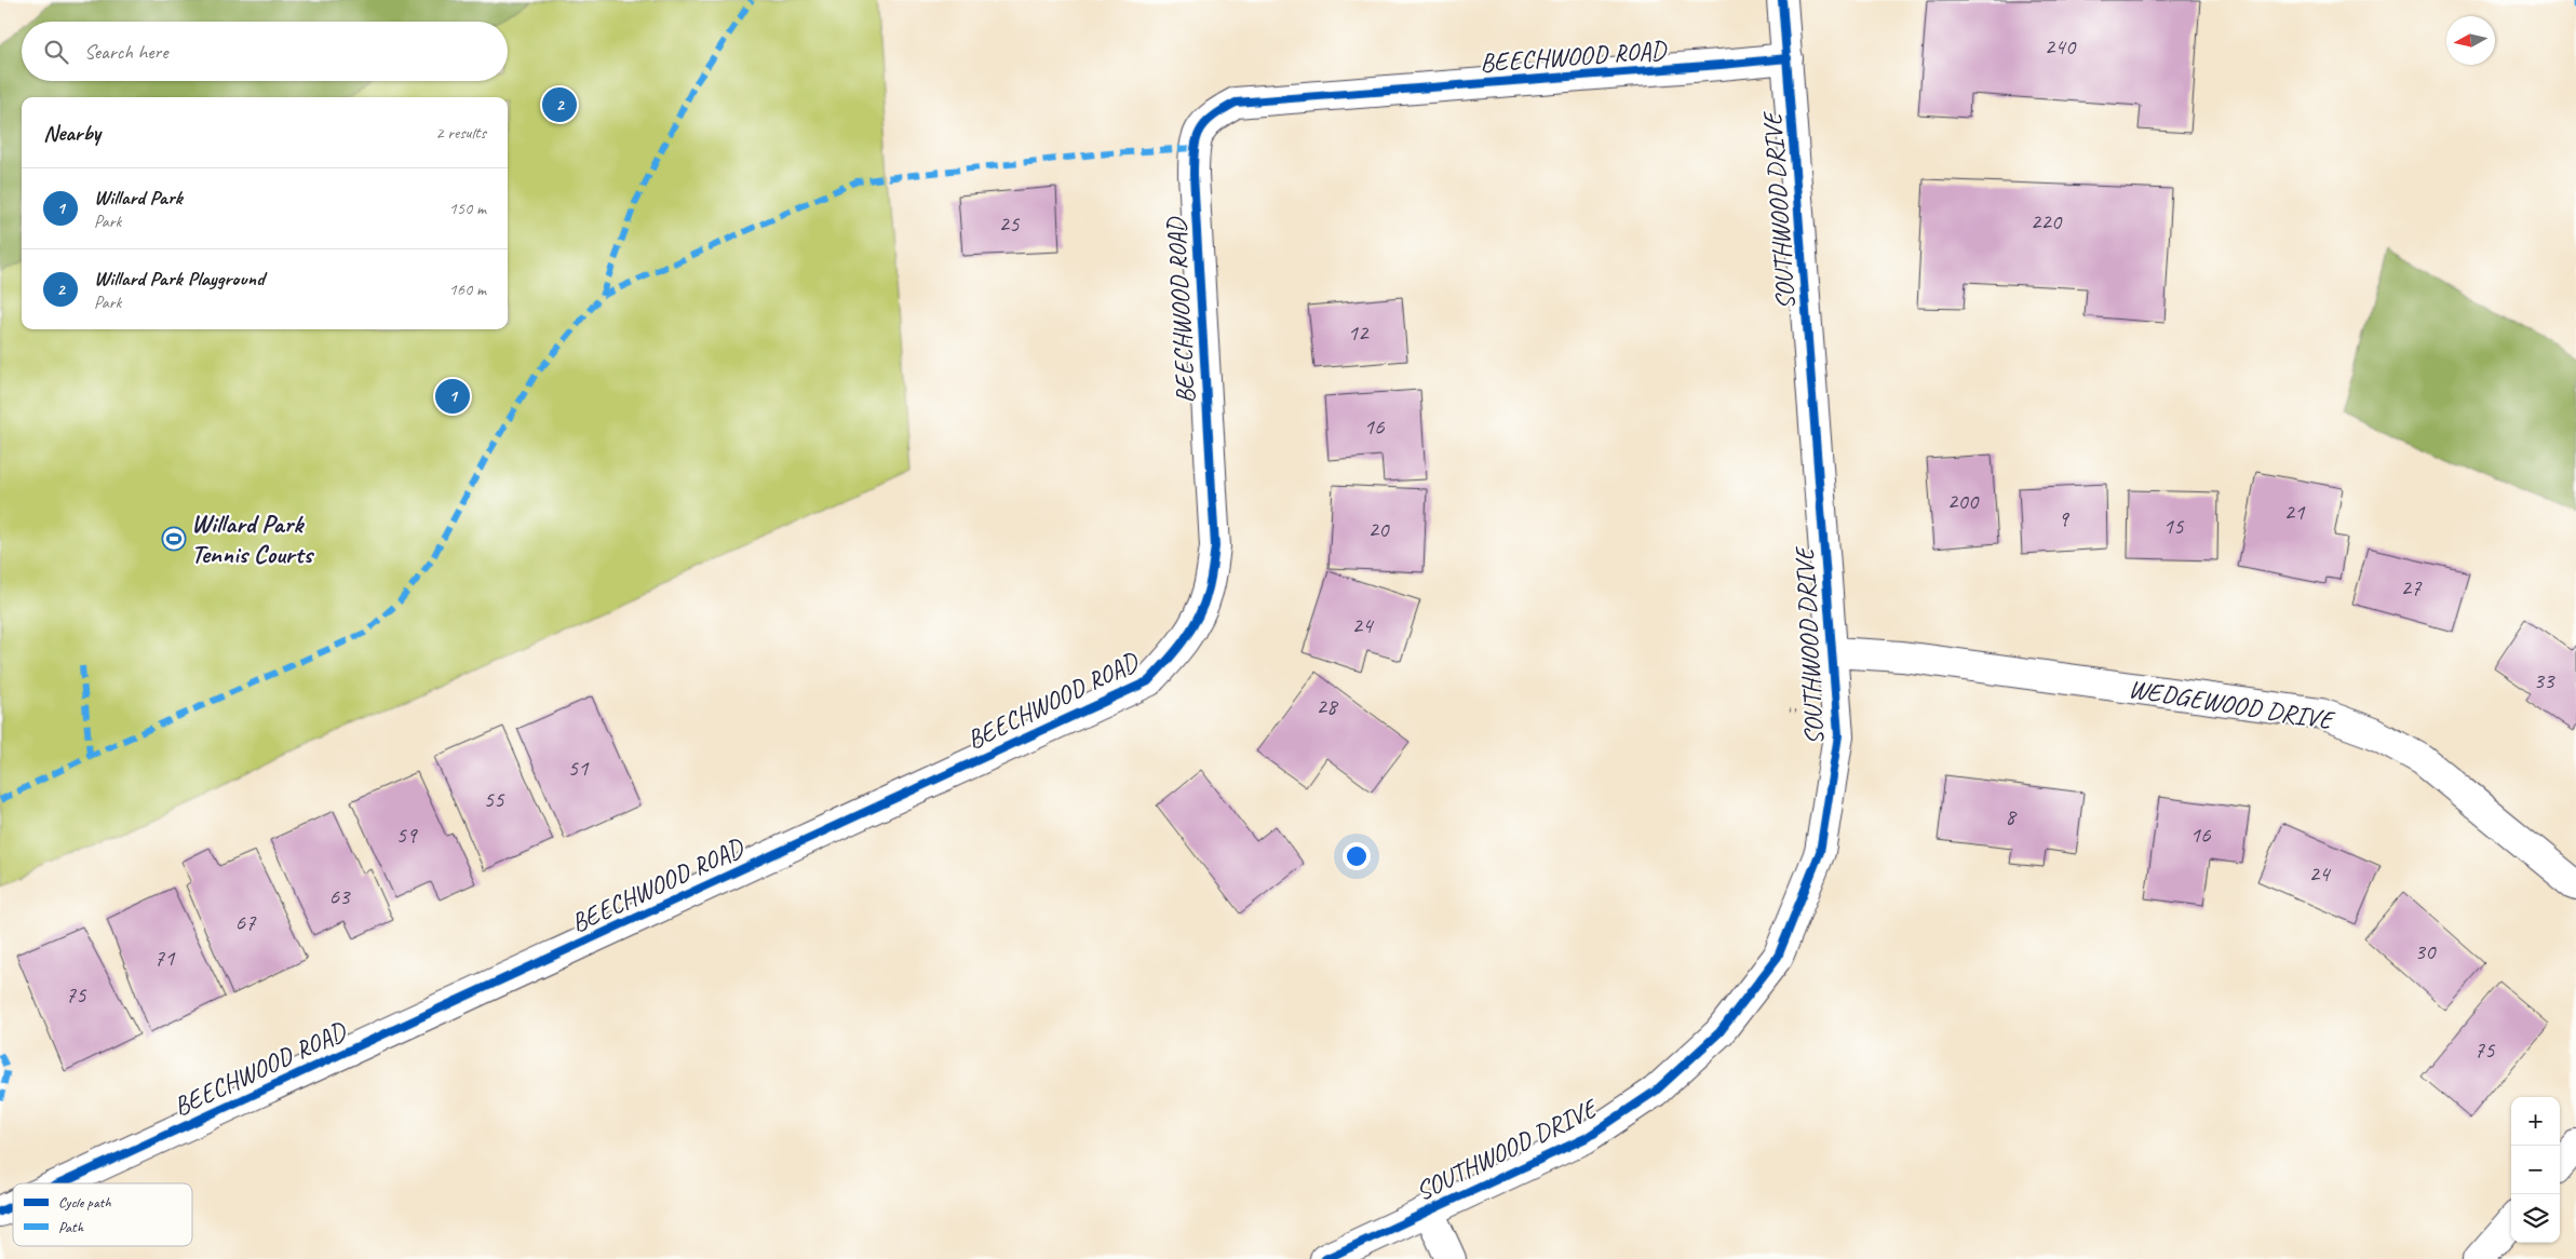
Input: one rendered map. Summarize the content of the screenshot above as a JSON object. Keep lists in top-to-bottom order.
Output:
{
  "streets": {
    "street": ["BEECHWOOD ROAD", "SOUTHWOOD DRIVE", "WEDGEWOOD DRIVE"]
  },
  "crossings": [
    ["BEECHWOOD ROAD", "SOUTHWOOD DRIVE"],
    ["SOUTHWOOD DRIVE", "WEDGEWOOD DRIVE"]
  ],
  "places": {
    "sports": ["Willard Park Tennis Courts"]
  },
  "house_numbers": [
    "240",
    "220",
    "25",
    "12",
    "16",
    "200",
    "21",
    "9",
    "15",
    "20",
    "27",
    "24",
    "33",
    "28",
    "51",
    "55",
    "8",
    "59",
    "16",
    "24",
    "63",
    "67",
    "30",
    "71",
    "75",
    "75"
  ],
  "legend": ["Cycle path", "Path"],
  "north": "left",
  "page": {
    "search": "Search here",
    "pins": ["2", "1"],
    "heading": ["Nearby", "2 results"],
    "list": [
      {
        "mark": "1",
        "name": "Willard Park",
        "note": "Park",
        "value": "150 m"
      },
      {
        "mark": "2",
        "name": "Willard Park Playground",
        "note": "Park",
        "value": "160 m"
      }
    ],
    "map_buttons": ["+", "−"]
  }
}
